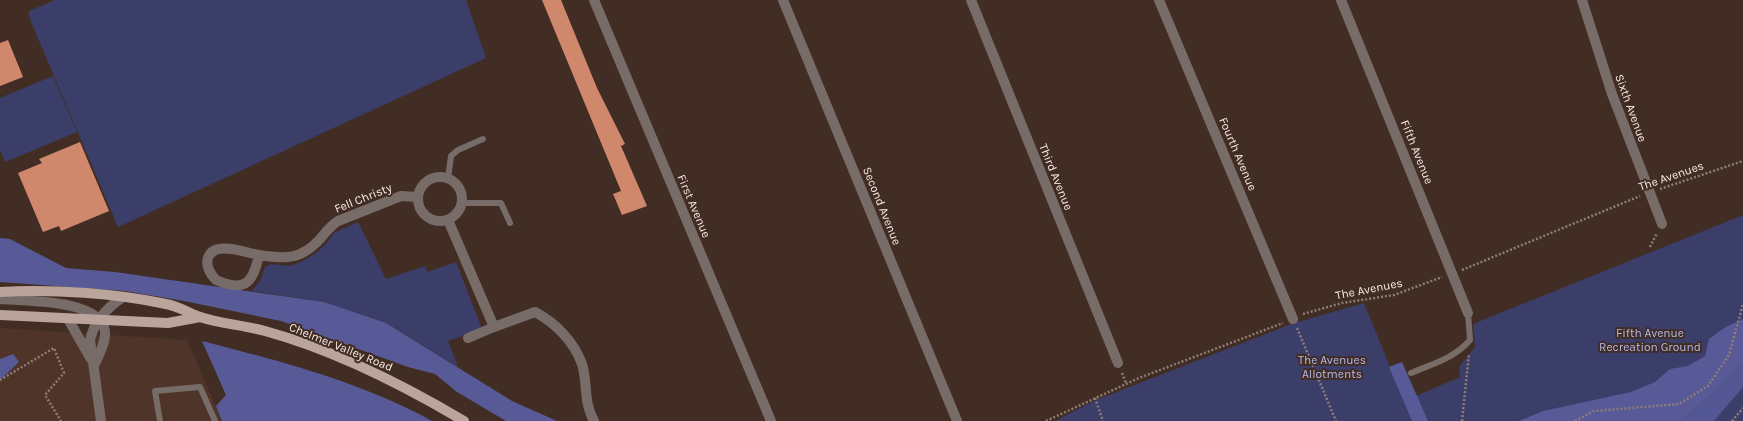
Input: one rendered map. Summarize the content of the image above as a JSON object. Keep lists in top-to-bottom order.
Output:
{
  "streets": {
    "main road": ["Chelmer Valley Road"],
    "street": [
      "Sixth Avenue",
      "Fifth Avenue",
      "Fourth Avenue",
      "Third Avenue",
      "Fell Christy",
      "First Avenue",
      "Second Avenue"
    ],
    "path": ["The Avenues"]
  },
  "crossings": [
    ["Sixth Avenue", "The Avenues"],
    ["Fifth Avenue", "The Avenues"],
    ["Fourth Avenue", "The Avenues"]
  ],
  "parks": ["Fifth Avenue Recreation Ground", "The Avenues Allotments"]
}
